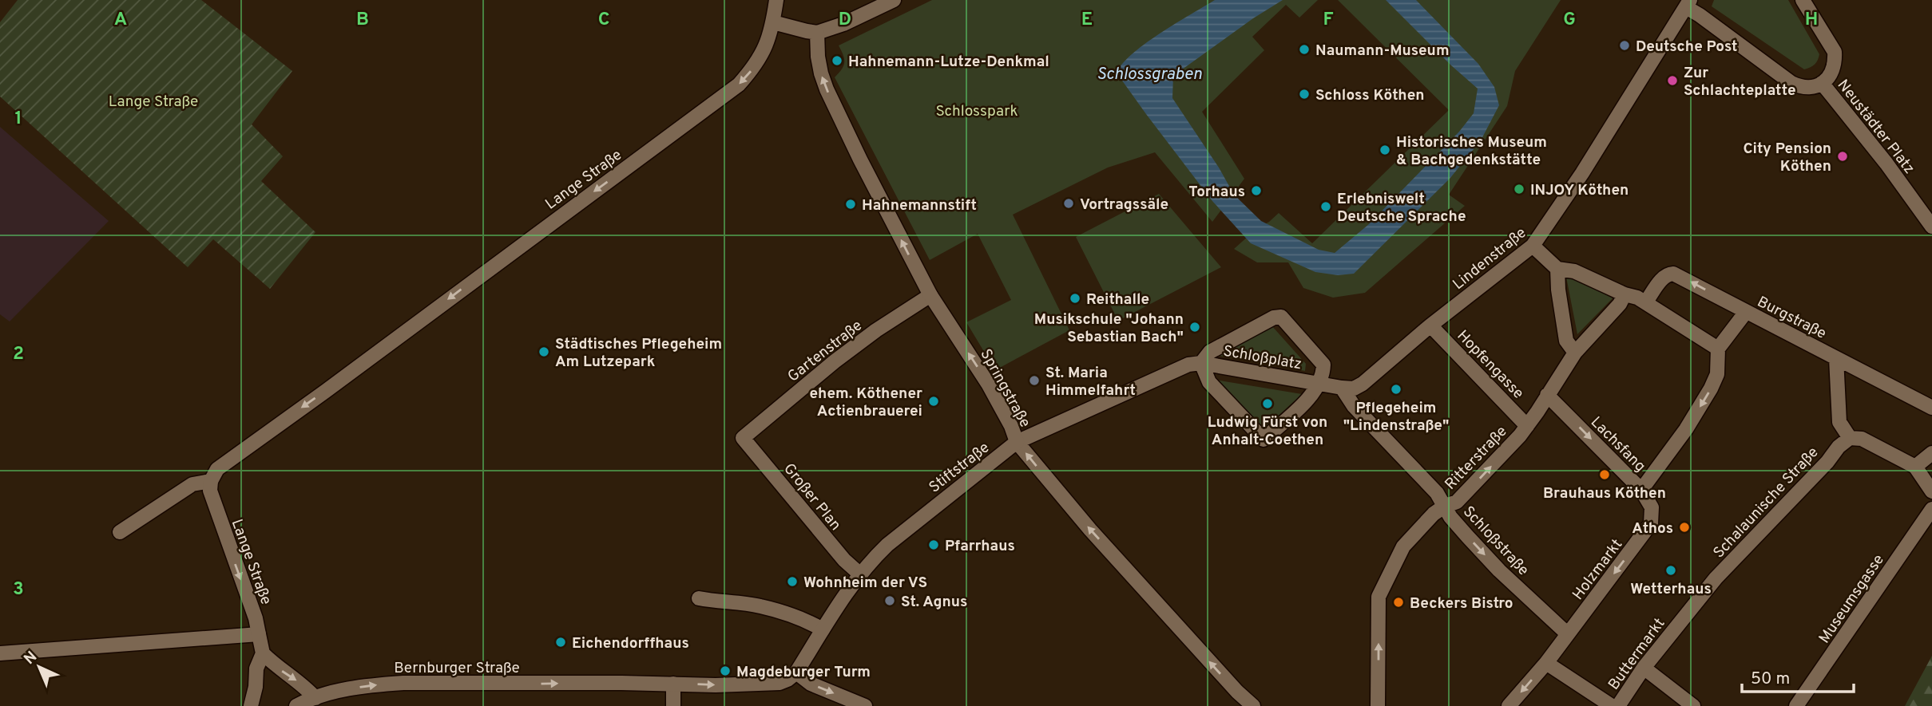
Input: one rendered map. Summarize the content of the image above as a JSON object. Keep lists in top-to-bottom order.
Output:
{
  "streets": {
    "street": [
      "Neustädter Platz",
      "Lange Straße",
      "Lindenstraße",
      "Burgstraße",
      "Gartenstraße",
      "Schloßplatz",
      "Hopfengasse",
      "Springstraße",
      "Lachsfang",
      "Ritterstraße",
      "Stiftstraße",
      "Großer Plan",
      "Schalaunische Straße",
      "Schloßstraße",
      "Holzmarkt",
      "Museumsgasse",
      "Buttermarkt",
      "Bernburger Straße"
    ]
  },
  "crossings": [
    ["Neustädter Platz", "Lindenstraße"],
    ["Lindenstraße", "Schloßplatz"],
    ["Lindenstraße", "Hopfengasse"],
    ["Lindenstraße", "Schloßstraße"],
    ["Gartenstraße", "Springstraße"],
    ["Gartenstraße", "Großer Plan"],
    ["Schloßplatz", "Stiftstraße"],
    ["Schloßplatz", "Schloßstraße"],
    ["Hopfengasse", "Ritterstraße"],
    ["Springstraße", "Stiftstraße"],
    ["Lachsfang", "Ritterstraße"],
    ["Lachsfang", "Holzmarkt"],
    ["Ritterstraße", "Schloßstraße"],
    ["Stiftstraße", "Großer Plan"],
    ["Stiftstraße", "Bernburger Straße"],
    ["Schalaunische Straße", "Buttermarkt"],
    ["Schloßstraße", "Holzmarkt"]
  ],
  "one_way": [
    "Lange Straße",
    "Springstraße",
    "Lachsfang",
    "Ritterstraße",
    "Schloßstraße",
    "Holzmarkt",
    "Bernburger Straße"
  ],
  "water": ["Schlossgraben"],
  "parks": ["Lange Straße", "Schlosspark"],
  "places": [
    "Deutsche Post",
    "Naumann-Museum",
    "Hahnemann-Lutze-Denkmal",
    "Zur Schlachteplatte",
    "Schloss Köthen",
    "Historisches Museum & Bachgedenkstätte",
    "City Pension Köthen",
    "INJOY Köthen",
    "Torhaus",
    "Vortragssäle",
    "Hahnemannstift",
    "Erlebniswelt Deutsche Sprache",
    "Reithalle",
    "Musikschule \"Johann Sebastian Bach\"",
    "Städtisches Pflegeheim Am Lutzepark",
    "St. Maria Himmelfahrt",
    "Pflegeheim \"Lindenstraße\"",
    "ehem. Köthener Actienbrauerei",
    "Ludwig Fürst von Anhalt-Coethen",
    "Brauhaus Köthen",
    "Athos",
    "Pfarrhaus",
    "Wetterhaus",
    "Wohnheim der VS",
    "St. Agnus",
    "Beckers Bistro",
    "Eichendorffhaus",
    "Magdeburger Turm"
  ],
  "scale_bar": "50 m",
  "north": "top left",
  "grid": {
    "columns": [
      "A",
      "B",
      "C",
      "D",
      "E",
      "F",
      "G",
      "H"
    ],
    "rows": ["1", "2", "3"]
  }
}
